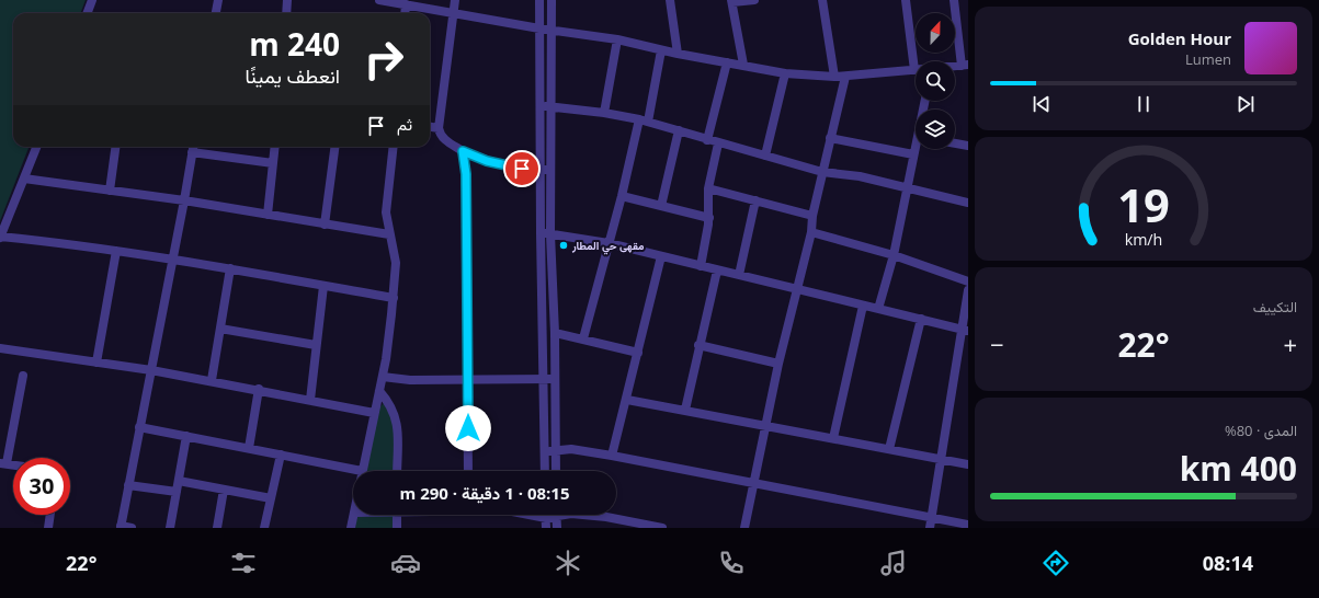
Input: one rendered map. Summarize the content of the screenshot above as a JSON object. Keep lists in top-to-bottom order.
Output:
{
  "places": ["مقهى حي المطار"],
  "north": "top",
  "page": {
    "turn": ["240 m", "انعطف يمينًا"],
    "song": ["Golden Hour", "Lumen"],
    "then": "ثم",
    "tile": [
      "التكييف",
      ["المدى · 80%", "400 km"]
    ],
    "heat": ["−", "22°", "+"],
    "limit": "30",
    "trip": "08:15 · 1 دقيقة · 290 m",
    "tabs": ["08:14", "22°"],
    "gauge": ["19", "km/h"]
  }
}
